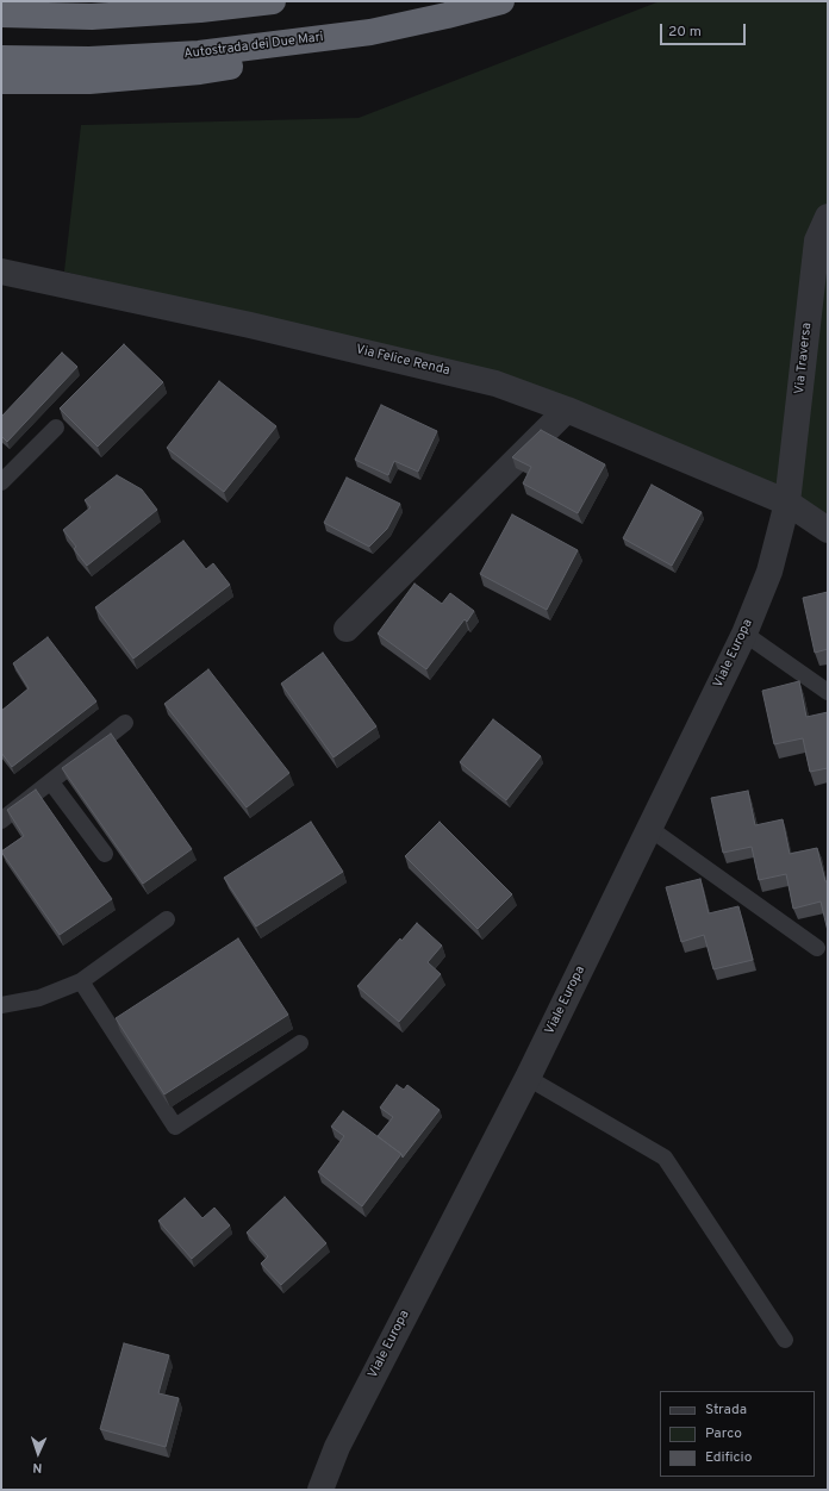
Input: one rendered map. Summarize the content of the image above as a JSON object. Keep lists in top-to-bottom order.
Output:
{
  "streets": {
    "highway": ["Autostrada dei Due Mari"],
    "street": ["Via Traversa", "Via Felice Renda", "Viale Europa"]
  },
  "crossings": [
    ["Via Traversa", "Via Felice Renda"],
    ["Via Traversa", "Viale Europa"],
    ["Via Felice Renda", "Viale Europa"]
  ],
  "legend": ["Strada", "Parco", "Edificio"],
  "scale_bar": "20 m",
  "north": "bottom"
}
